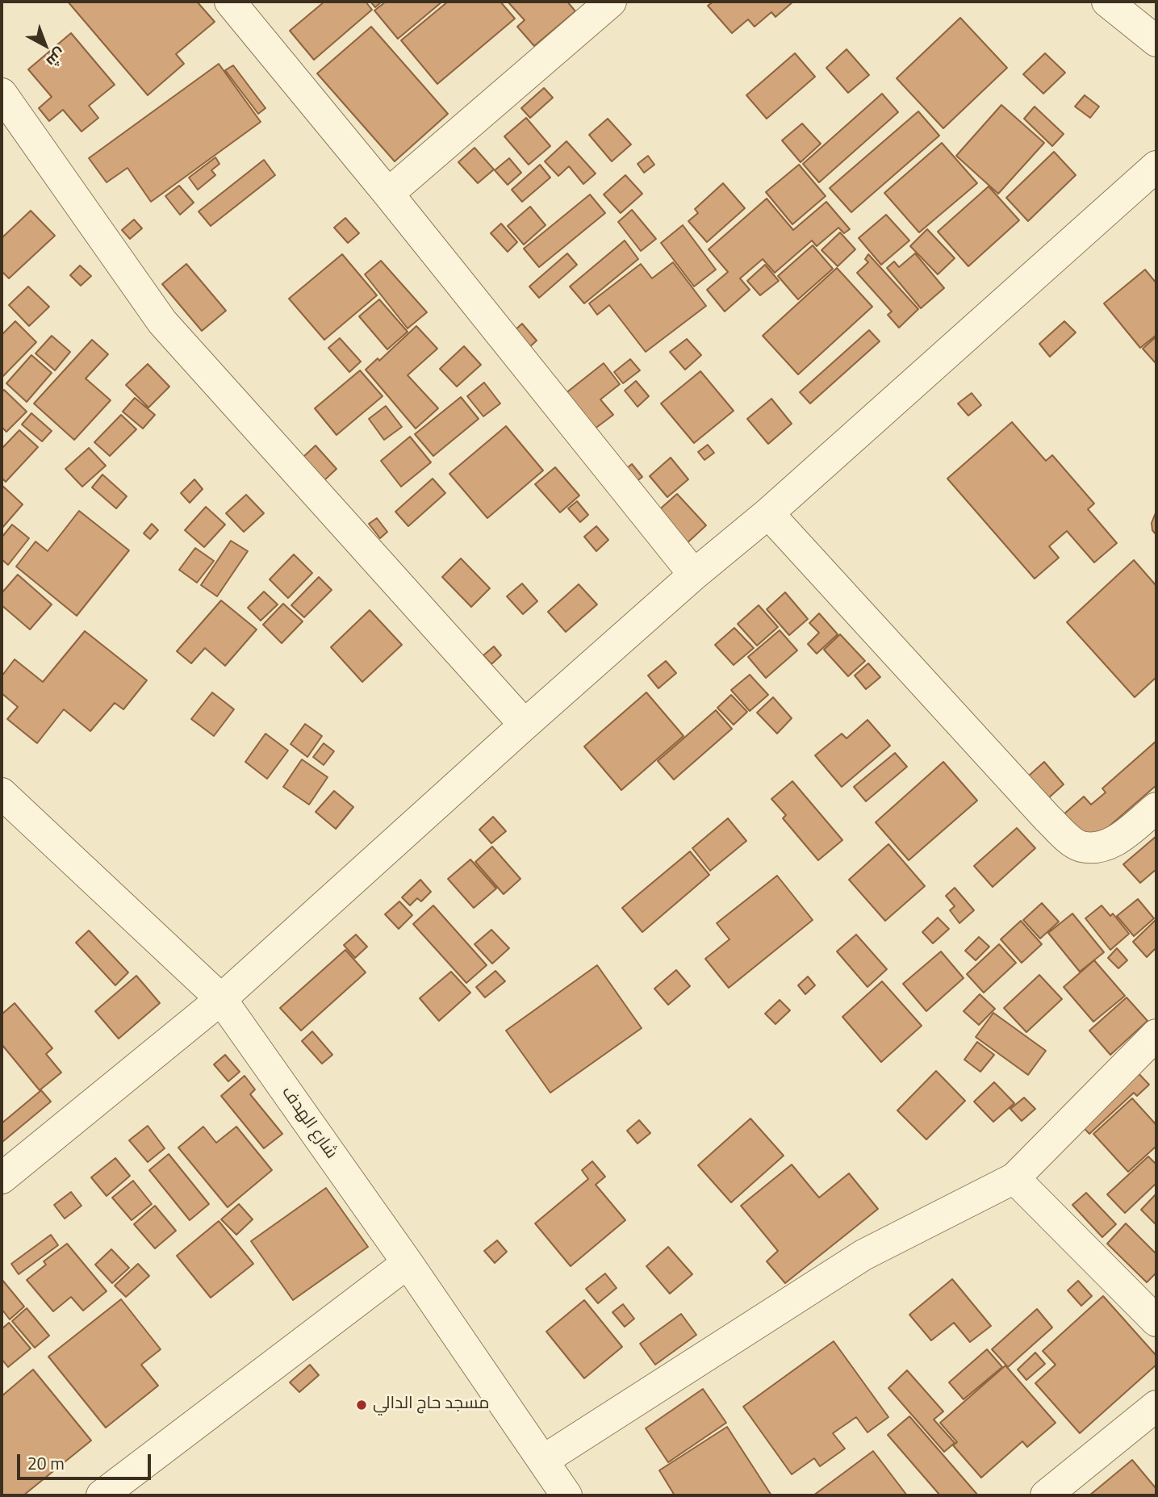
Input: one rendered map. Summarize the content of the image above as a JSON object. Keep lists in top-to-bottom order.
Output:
{
  "streets": {
    "street": ["شارع الهدف"]
  },
  "places": ["مسجد حاج الدالي"],
  "scale_bar": "20 m",
  "north": "bottom right"
}
